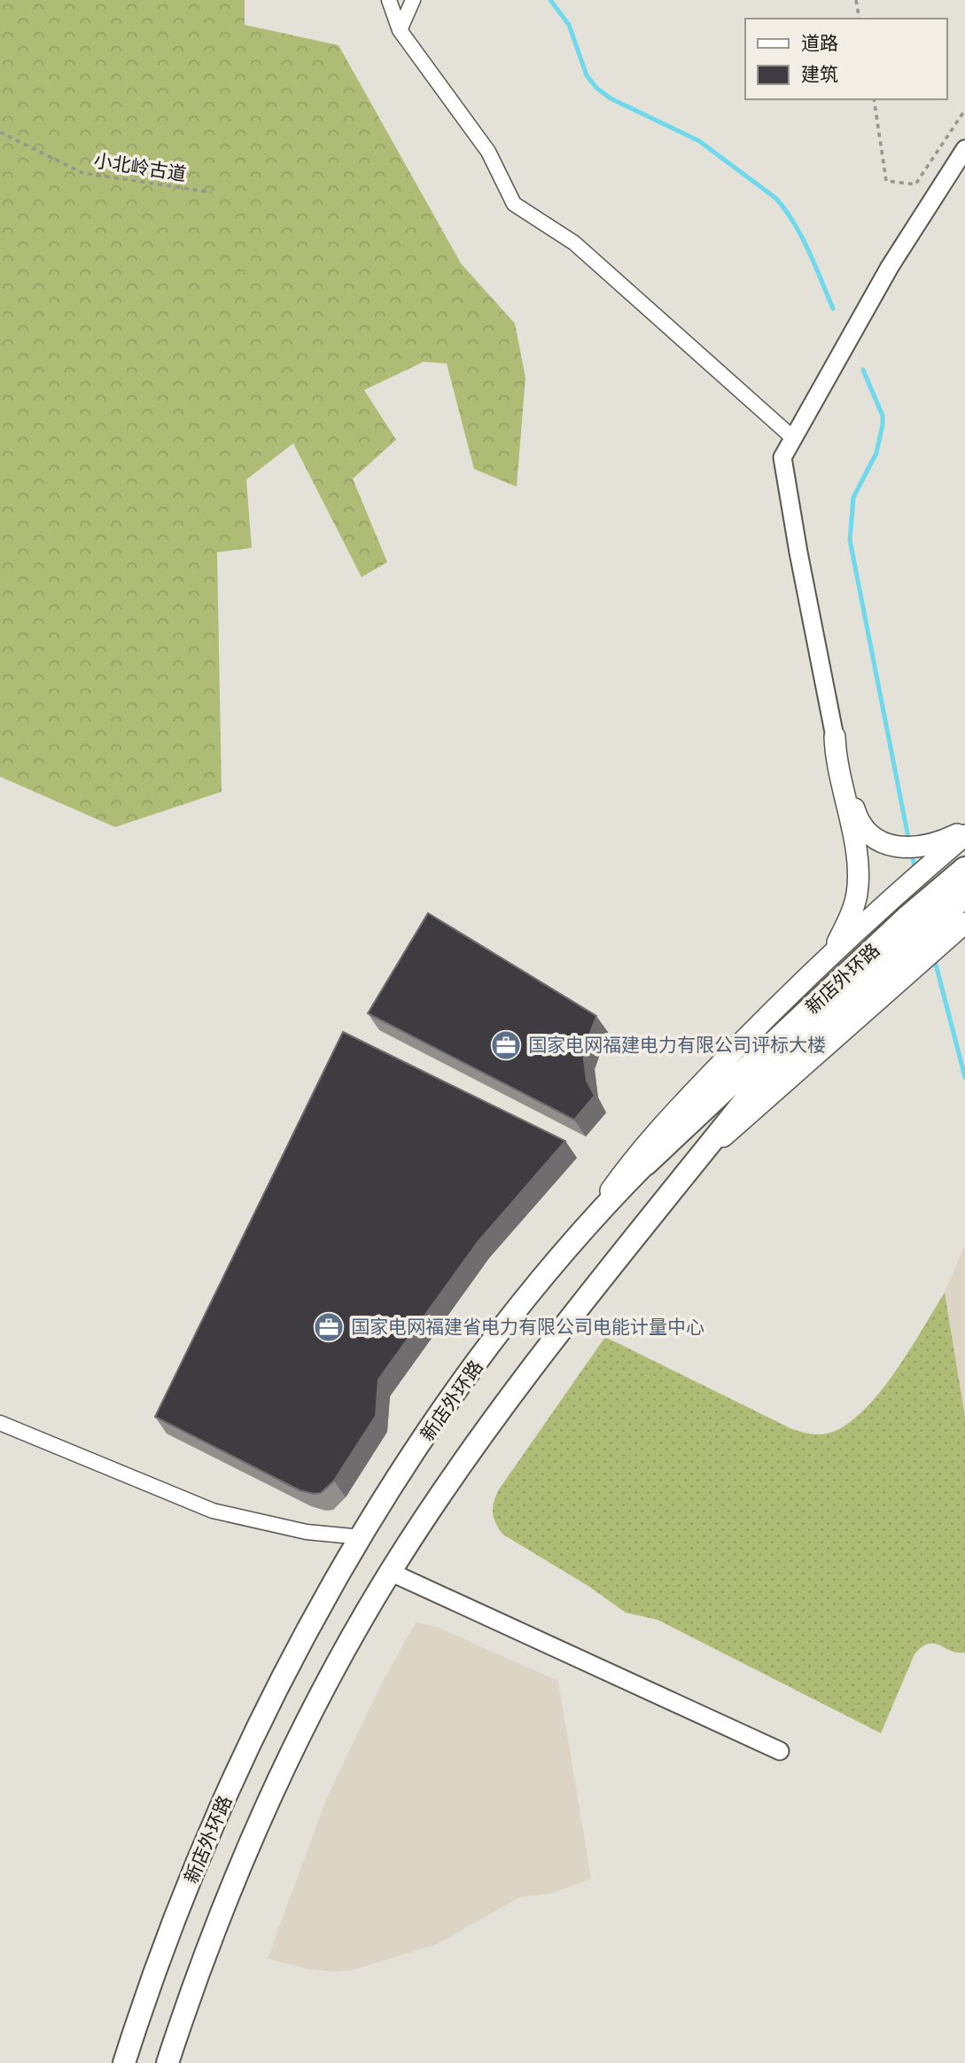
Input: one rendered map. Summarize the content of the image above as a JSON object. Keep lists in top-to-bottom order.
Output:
{
  "streets": {
    "highway": ["新店外环路"],
    "path": ["小北岭古道"]
  },
  "places": {
    "office": ["国家电网福建电力有限公司评标大楼", "国家电网福建省电力有限公司电能计量中心"]
  },
  "legend": ["道路", "建筑"]
}
